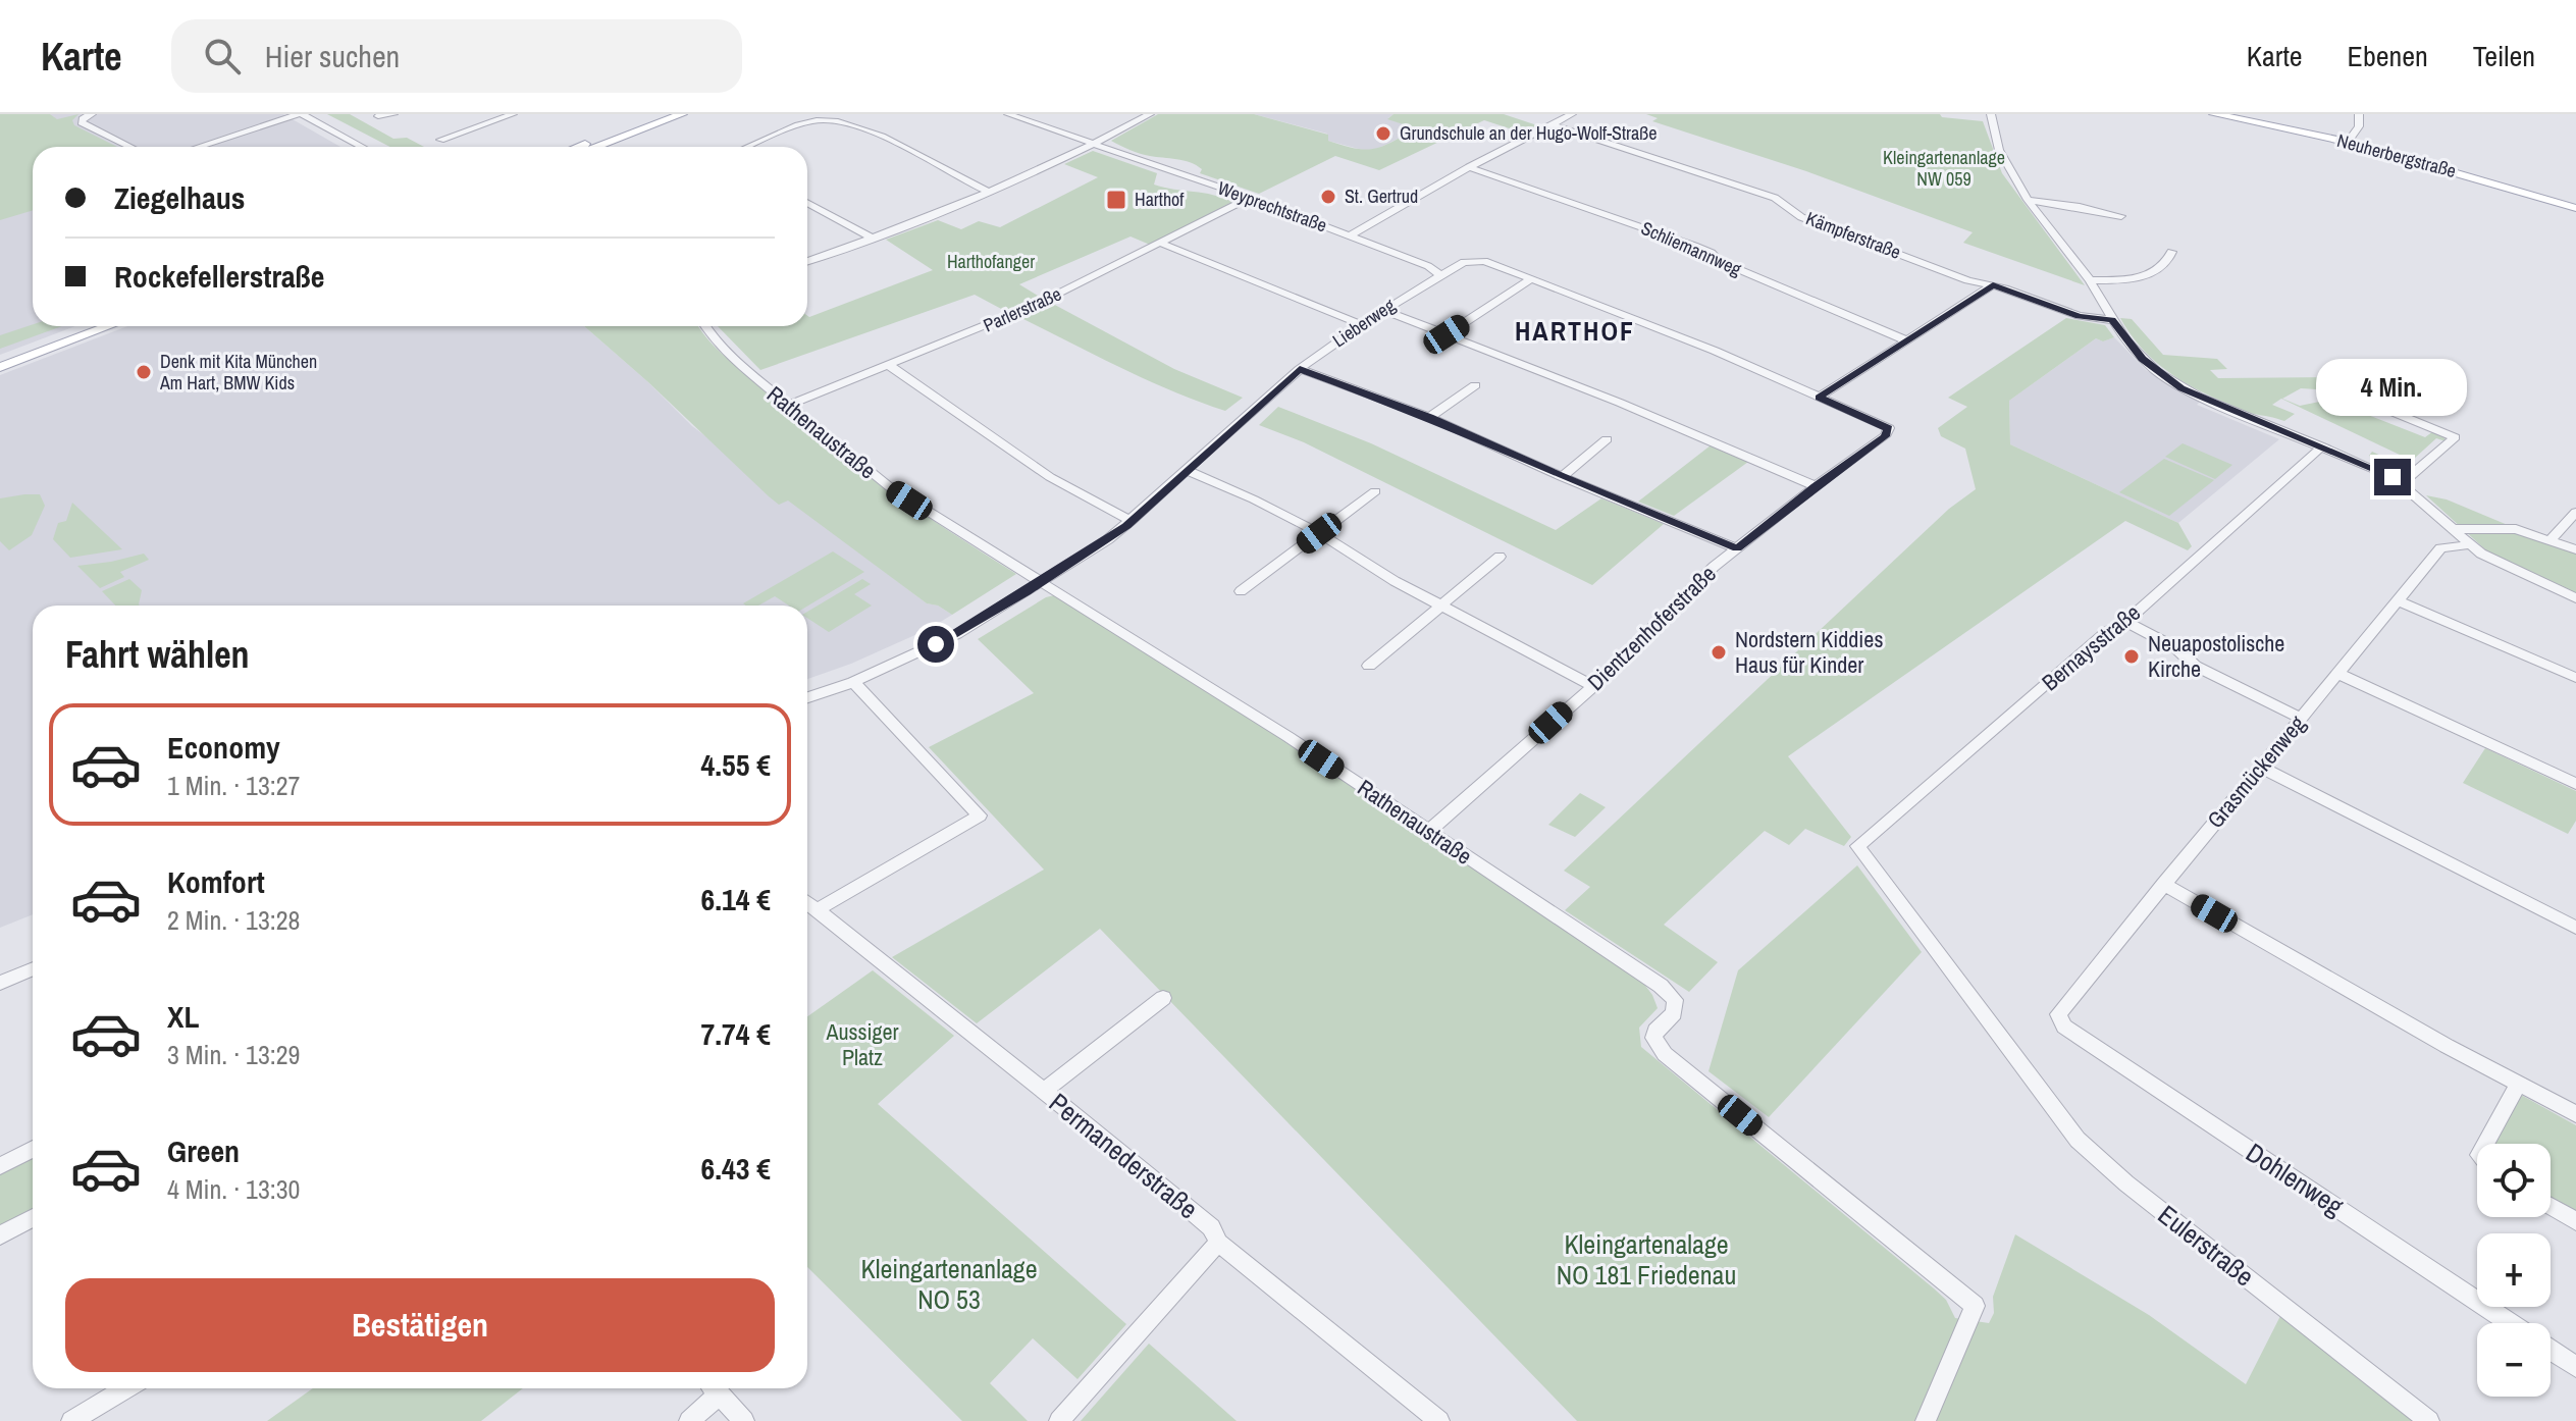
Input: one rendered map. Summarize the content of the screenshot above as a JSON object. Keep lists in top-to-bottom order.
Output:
{
  "streets": {
    "main road": ["Neuherbergstraße"],
    "street": [
      "Weyprechtstraße",
      "Kämpferstraße",
      "Schliemannweg",
      "Parlerstraße",
      "Lieberweg",
      "Rathenaustraße",
      "Dientzenhoferstraße",
      "Bernaysstraße",
      "Grasmückenweg",
      "Permanederstraße",
      "Dohlenweg",
      "Eulerstraße"
    ]
  },
  "crossings": [
    ["Weyprechtstraße", "Parlerstraße"],
    ["Weyprechtstraße", "Lieberweg"],
    ["Parlerstraße", "Rathenaustraße"],
    ["Lieberweg", "Rathenaustraße"],
    ["Lieberweg", "Dientzenhoferstraße"],
    ["Rathenaustraße", "Dientzenhoferstraße"],
    ["Bernaysstraße", "Eulerstraße"],
    ["Grasmückenweg", "Dohlenweg"]
  ],
  "districts": ["HARTHOF"],
  "parks": [
    "Kleingartenanlage NW 059",
    "Harthofanger",
    "Aussiger Platz",
    "Kleingartenalage NO 181 Friedenau",
    "Kleingartenanlage NO 53"
  ],
  "places": {
    "other": [
      "Grundschule an der Hugo-Wolf-Straße",
      "St. Gertrud",
      "Denk mit Kita München Am Hart, BMW Kids",
      "Nordstern Kiddies Haus für Kinder",
      "Neuapostolische Kirche"
    ],
    "transit": ["Harthof"]
  },
  "page": {
    "header": "Karte",
    "search": "Hier suchen",
    "nav": ["Karte", "Ebenen", "Teilen"],
    "banner": ["Ziegelhaus", "Rockefellerstraße"],
    "bubble": "4 Min.",
    "heading": "Fahrt wählen",
    "list": [
      {
        "name": "Economy",
        "note": "1 Min. · 13:27",
        "value": "4.55 €"
      },
      {
        "name": "Komfort",
        "note": "2 Min. · 13:28",
        "value": "6.14 €"
      },
      {
        "name": "XL",
        "note": "3 Min. · 13:29",
        "value": "7.74 €"
      },
      {
        "name": "Green",
        "note": "4 Min. · 13:30",
        "value": "6.43 €"
      }
    ],
    "map_buttons": ["+", "−"],
    "buttons": "Bestätigen"
  }
}
